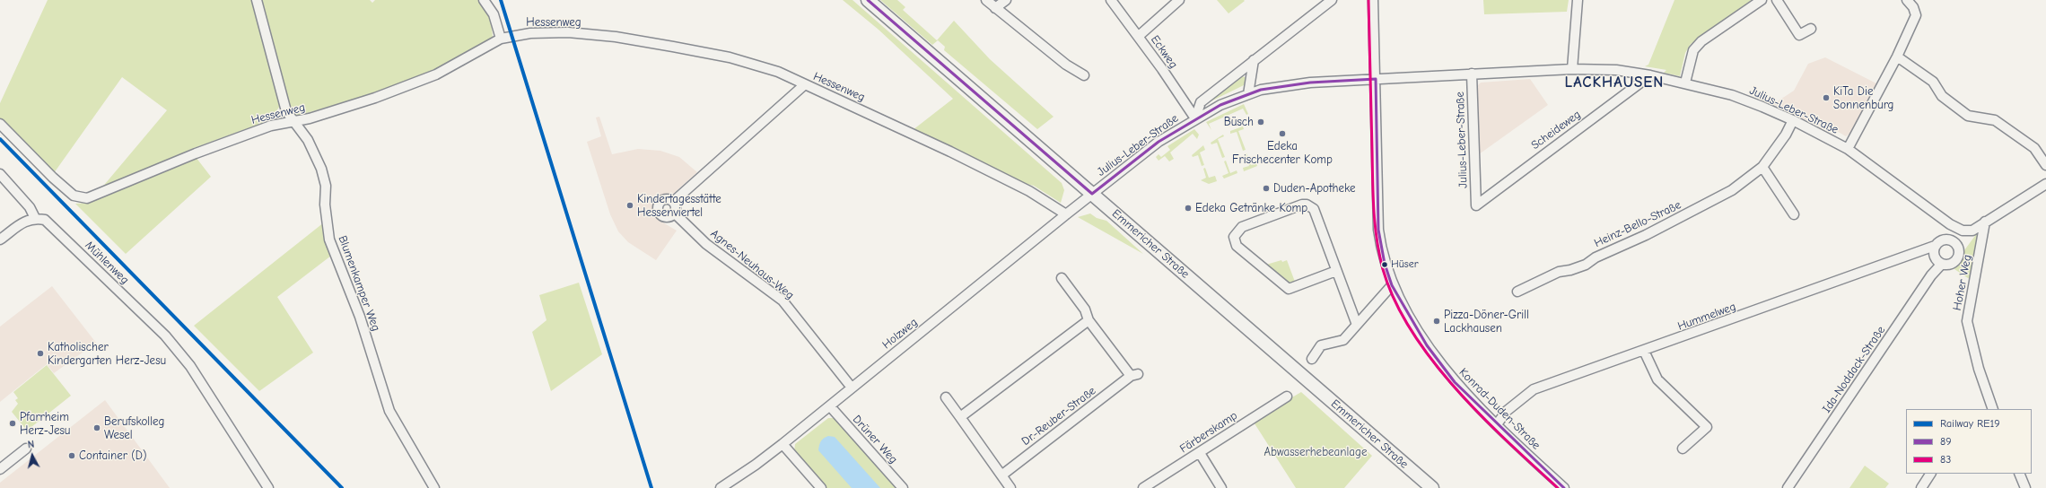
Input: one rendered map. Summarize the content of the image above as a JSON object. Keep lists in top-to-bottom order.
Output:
{
  "streets": {
    "main road": ["Emmericher Straße"],
    "street": [
      "Hessenweg",
      "Eckweg",
      "Julius-Leber-Straße",
      "Scheideweg",
      "Heinz-Bello-Straße",
      "Mühlenweg",
      "Agnes-Neuhaus-Weg",
      "Hoher Weg",
      "Blumenkamper Weg",
      "Hummelweg",
      "Holzweg",
      "Ida-Noddack-Straße",
      "Konrad-Duden-Straße",
      "Dr.-Reuber-Straße",
      "Färberskamp",
      "Drüner Weg"
    ]
  },
  "crossings": [
    ["Hessenweg", "Blumenkamper Weg"],
    ["Hessenweg", "Holzweg"],
    ["Eckweg", "Julius-Leber-Straße"],
    ["Julius-Leber-Straße", "Scheideweg"],
    ["Julius-Leber-Straße", "Heinz-Bello-Straße"],
    ["Julius-Leber-Straße", "Emmericher Straße"],
    ["Julius-Leber-Straße", "Hoher Weg"],
    ["Julius-Leber-Straße", "Holzweg"],
    ["Julius-Leber-Straße", "Konrad-Duden-Straße"],
    ["Emmericher Straße", "Holzweg"],
    ["Agnes-Neuhaus-Weg", "Holzweg"],
    ["Hummelweg", "Ida-Noddack-Straße"],
    ["Hummelweg", "Konrad-Duden-Straße"],
    ["Holzweg", "Drüner Weg"]
  ],
  "districts": ["LACKHAUSEN"],
  "parks": ["Abwasserhebeanlage"],
  "places": [
    "KiTa Die Sonnenburg",
    "Büsch",
    "Edeka Frischecenter Komp",
    "Duden-Apotheke",
    "Kindertagesstätte Hessenviertel",
    "Edeka Getränke Komp",
    "Hüser",
    "Pizza-Döner-Grill Lackhausen",
    "Katholischer Kindergarten Herz-Jesu",
    "Pfarrheim Herz-Jesu",
    "Berufskolleg Wesel",
    "Container (D)"
  ],
  "lines": ["rail line RE19", "transit line 89", "transit line 83"],
  "legend": ["Railway RE19", "89", "83"],
  "north": "top"
}
